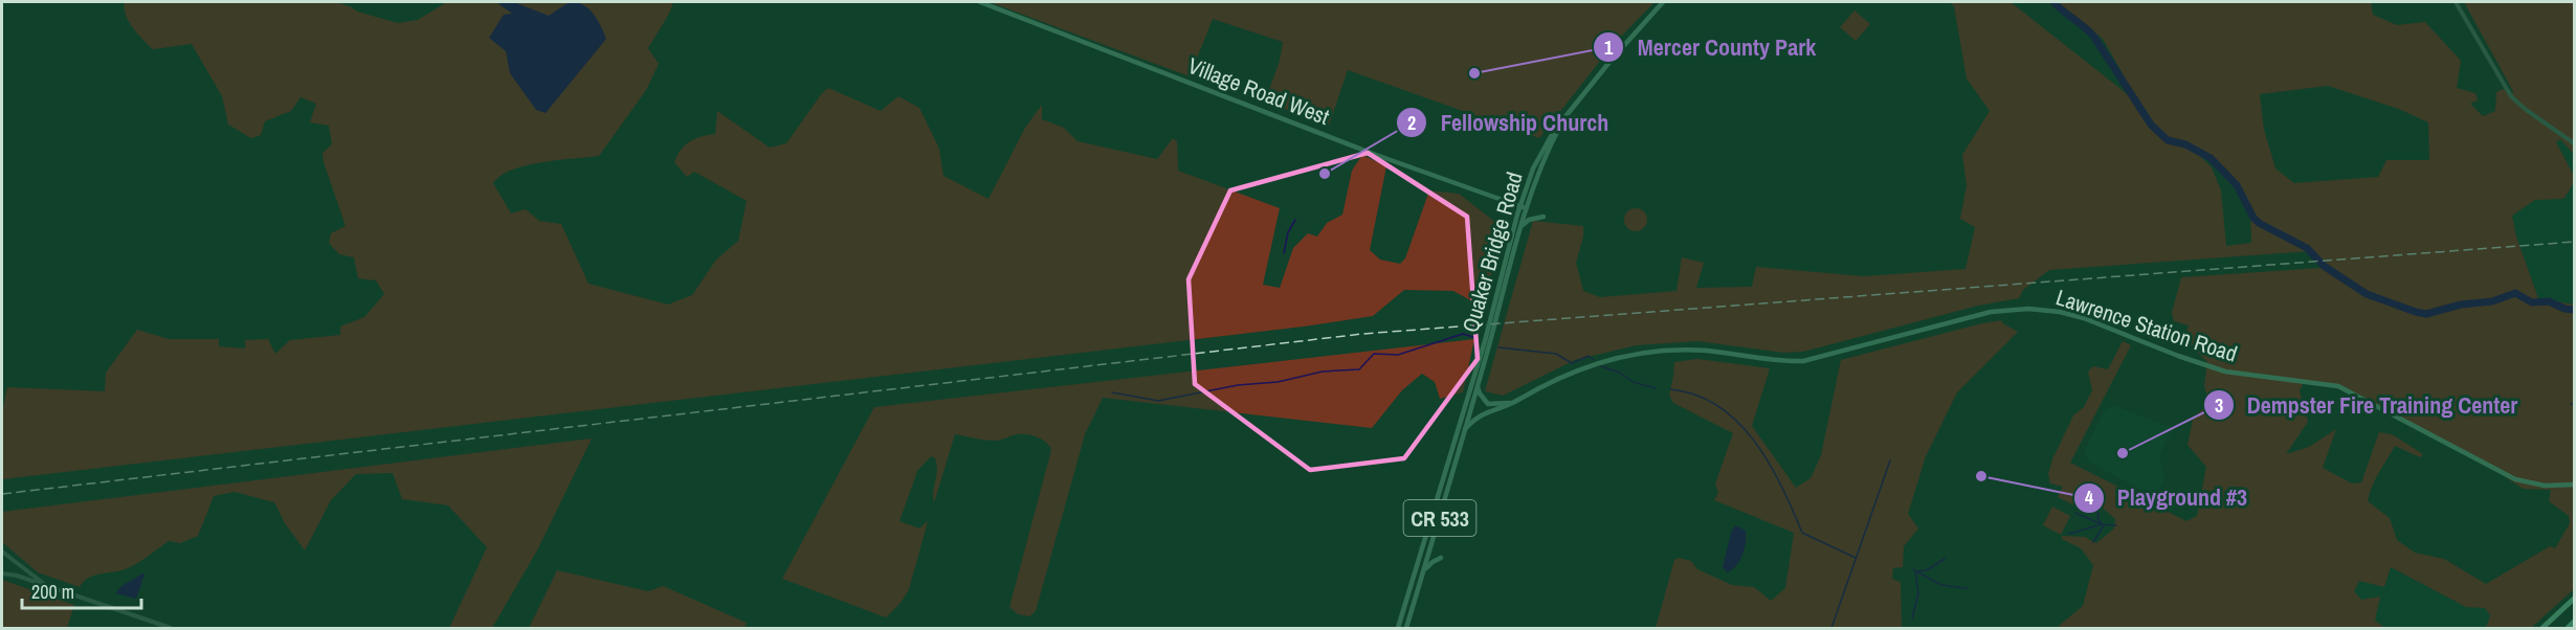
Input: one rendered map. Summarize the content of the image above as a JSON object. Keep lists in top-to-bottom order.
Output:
{
  "streets": {
    "main road": [
      "Village Road West",
      "Quaker Bridge Road",
      "Lawrence Station Road",
      "CR 533"
    ]
  },
  "crossings": [
    ["Village Road West", "Quaker Bridge Road"]
  ],
  "places": [
    "Mercer County Park",
    "Fellowship Church",
    "Dempster Fire Training Center",
    "Playground #3"
  ],
  "scale_bar": "200 m"
}
